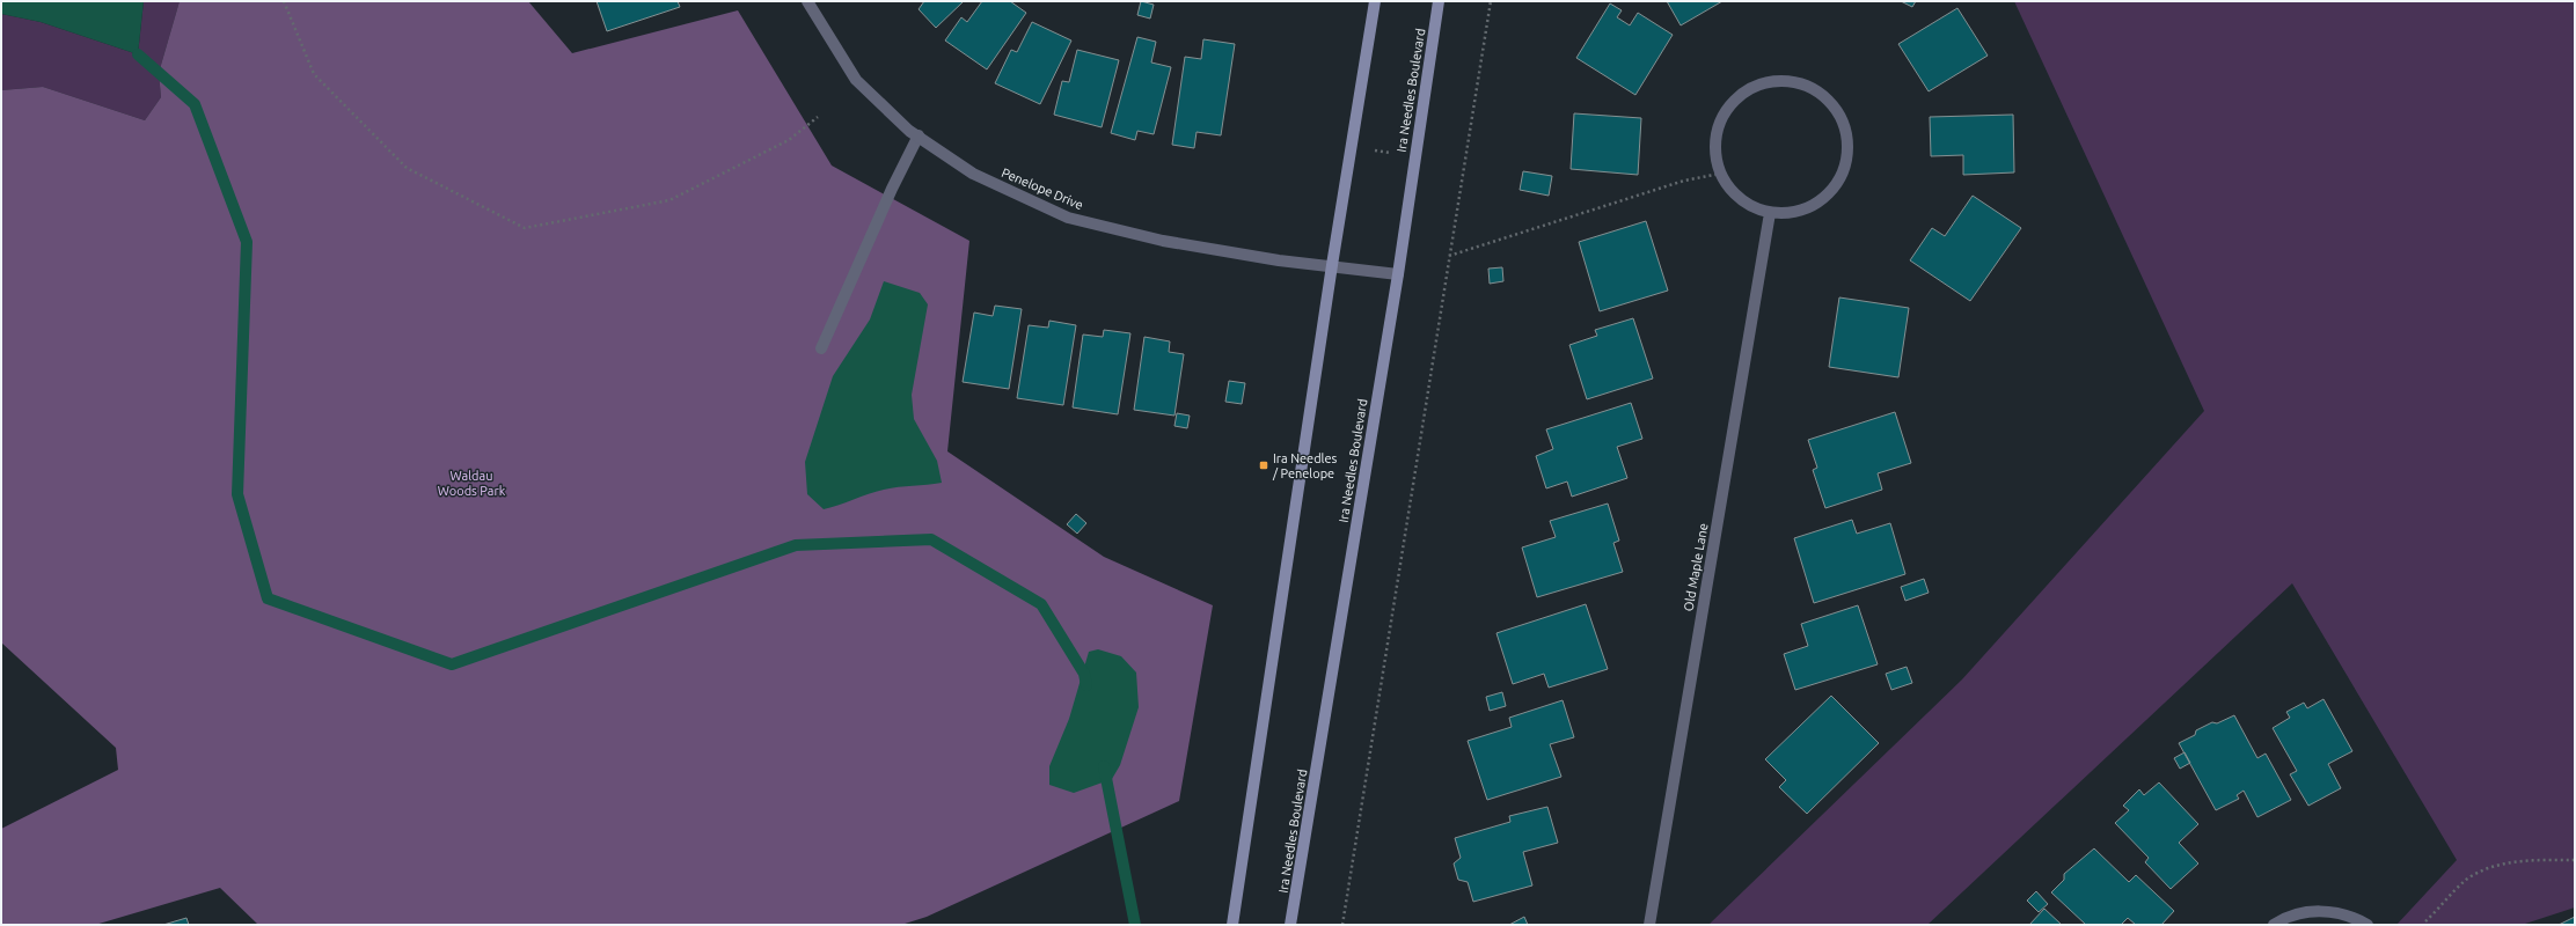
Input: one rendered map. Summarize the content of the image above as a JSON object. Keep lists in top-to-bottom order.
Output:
{
  "streets": {
    "main road": ["Ira Needles Boulevard"],
    "street": ["Penelope Drive", "Old Maple Lane"]
  },
  "crossings": [
    ["Ira Needles Boulevard", "Penelope Drive"]
  ],
  "parks": ["Waldau Woods Park"],
  "places": {
    "transit": ["Ira Needles / Penelope"]
  }
}
